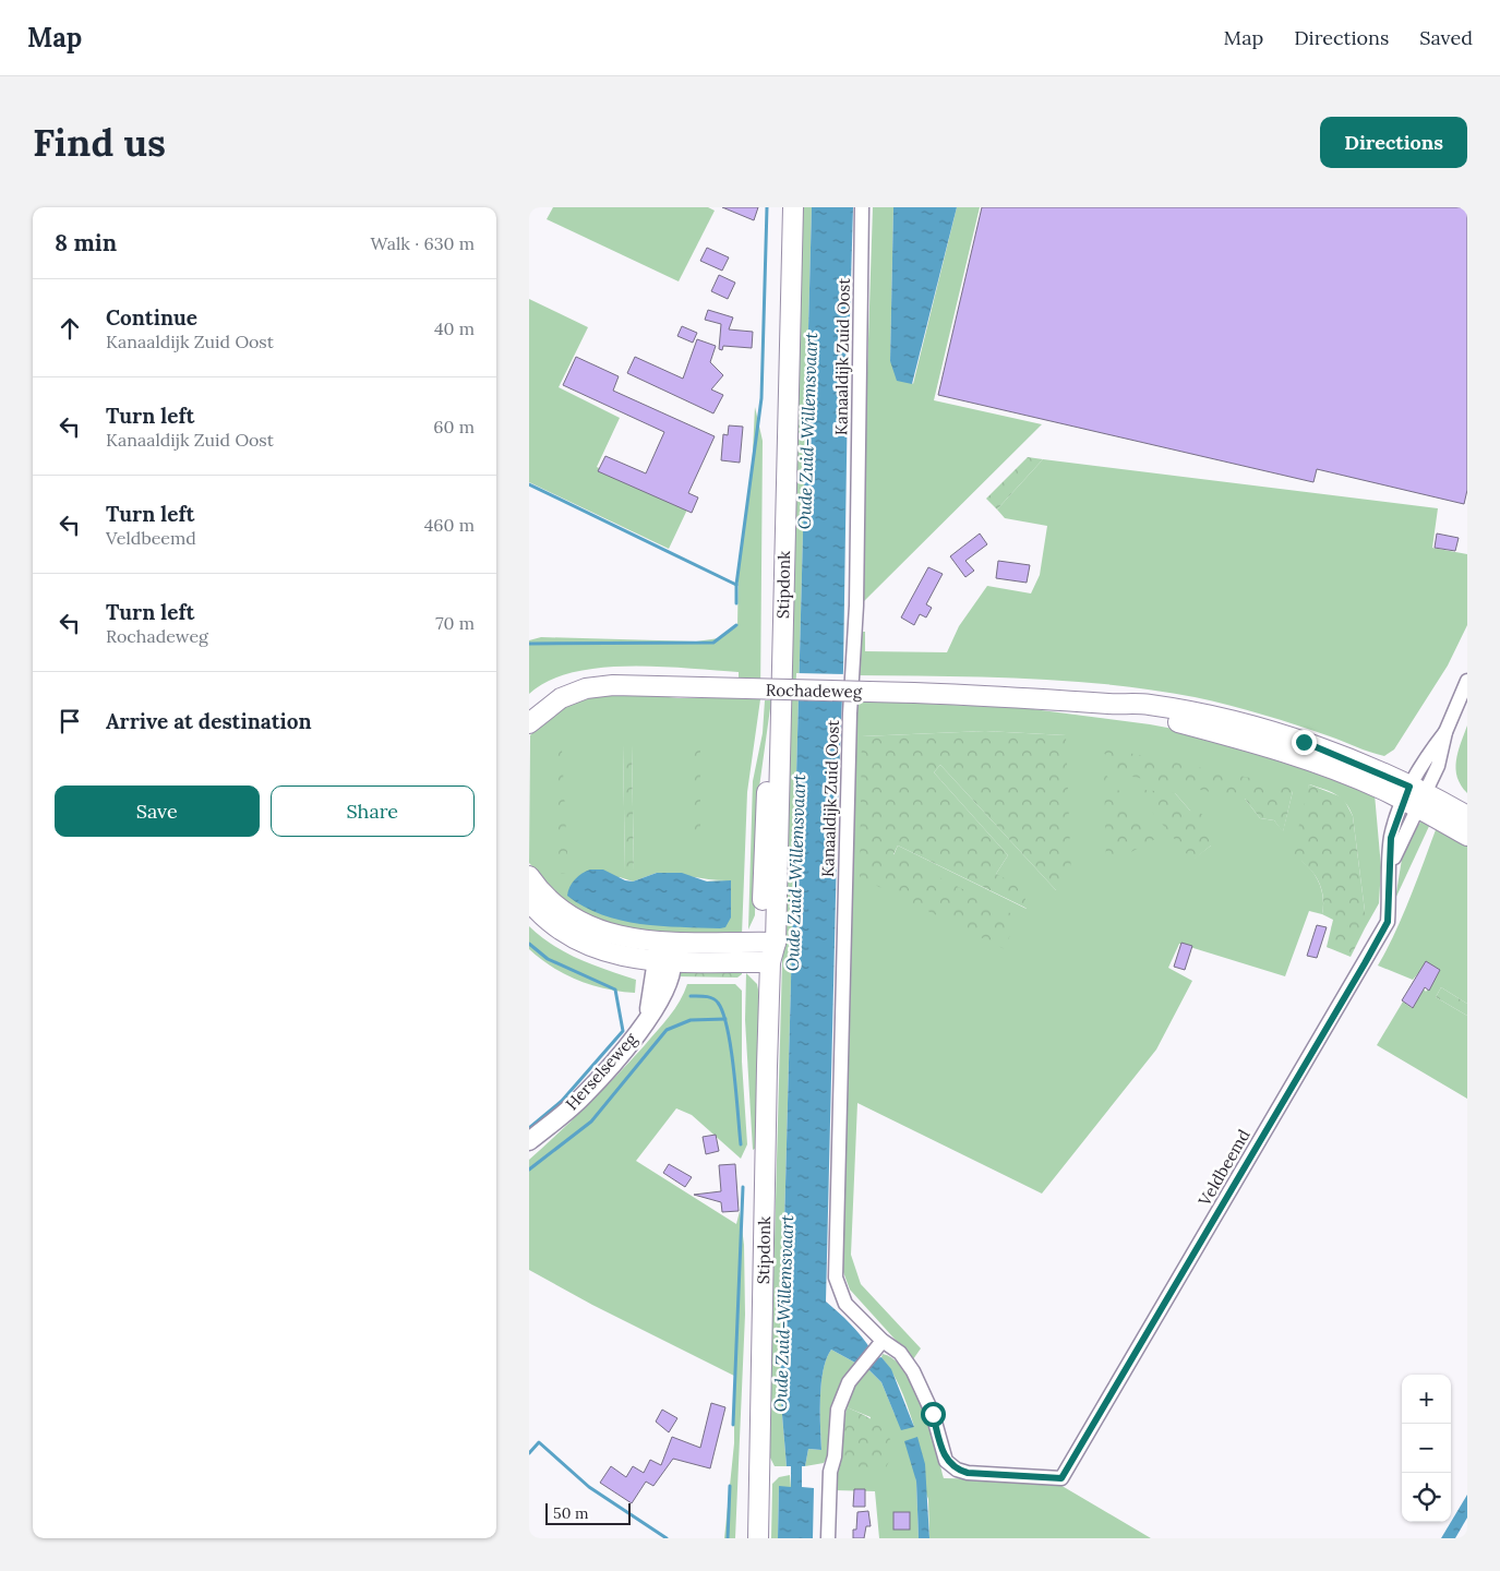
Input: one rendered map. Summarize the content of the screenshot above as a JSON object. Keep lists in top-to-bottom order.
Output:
{
  "streets": {
    "main road": ["Stipdonk", "Rochadeweg"],
    "street": ["Kanaaldijk Zuid Oost", "Herselseweg", "Veldbeemd"]
  },
  "crossings": [
    ["Kanaaldijk Zuid Oost", "Veldbeemd"],
    ["Rochadeweg", "Veldbeemd"]
  ],
  "water": ["Oude Zuid-Willemsvaart"],
  "scale_bar": "50 m",
  "page": {
    "header": "Map",
    "nav": ["Map", "Directions", "Saved"],
    "buttons": [
      "Directions",
      ["Save", "Share"]
    ],
    "title": "Find us",
    "heading": ["8 min", "Walk · 630 m"],
    "list": [
      ["Continue", "Kanaaldijk Zuid Oost", "40 m"],
      ["Turn left", "Kanaaldijk Zuid Oost", "60 m"],
      ["Turn left", "Veldbeemd", "460 m"],
      ["Turn left", "Rochadeweg", "70 m"],
      "Arrive at destination"
    ],
    "map_buttons": ["+", "−"],
    "scale": "50 m"
  }
}
